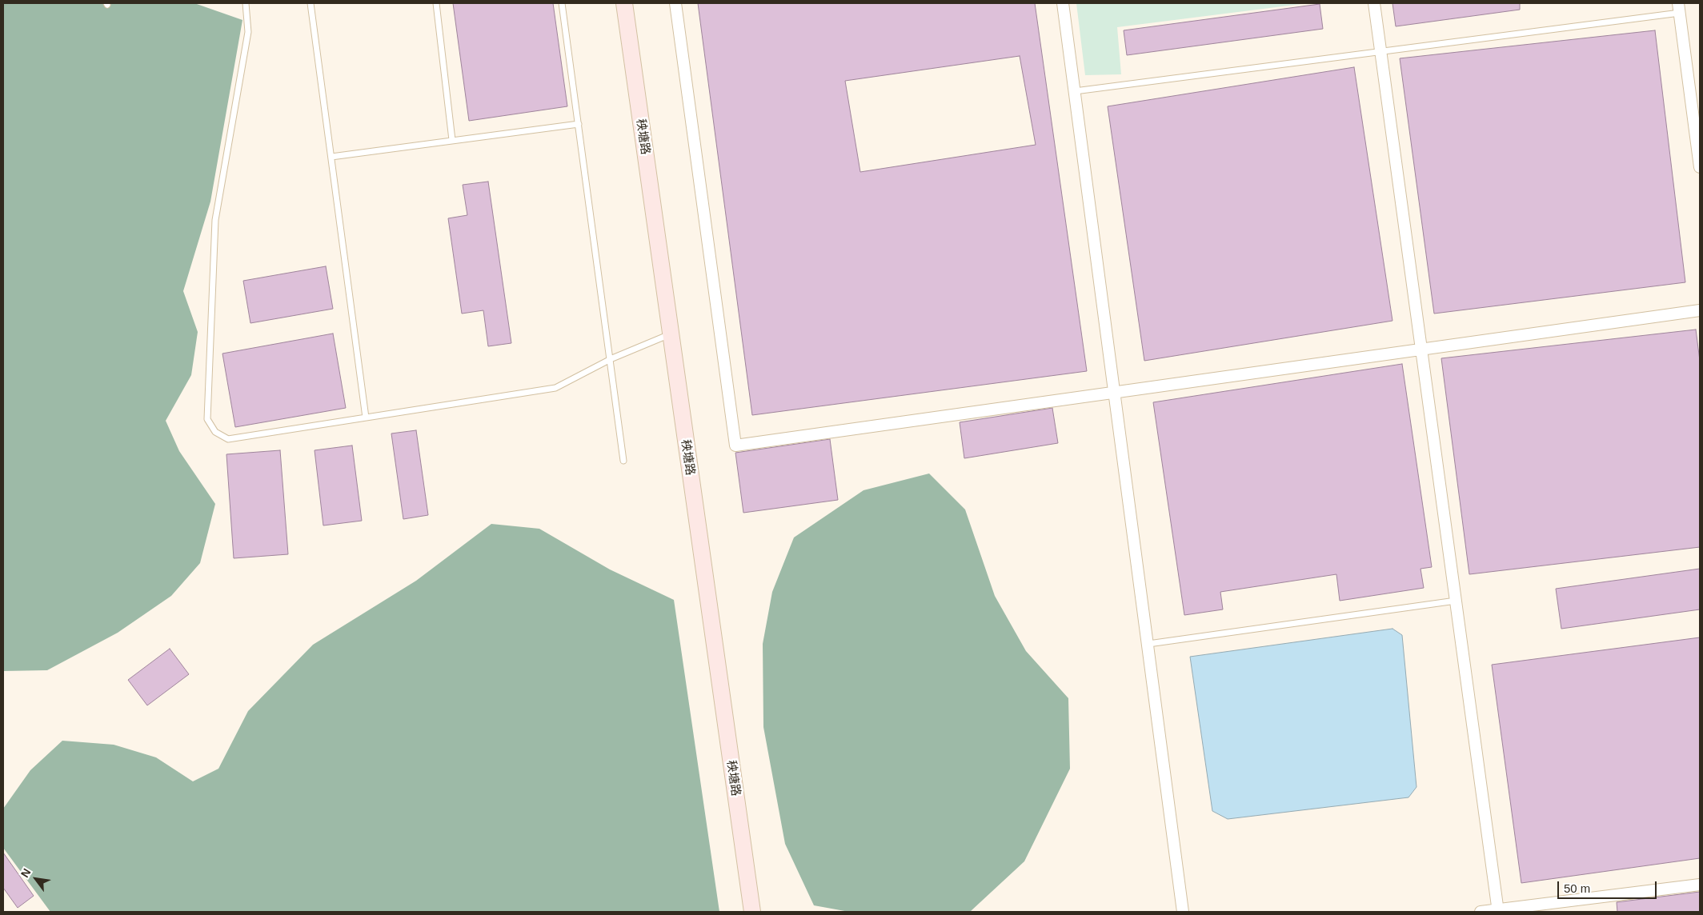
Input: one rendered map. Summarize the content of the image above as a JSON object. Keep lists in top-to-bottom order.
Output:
{
  "streets": {
    "main road": ["秧塘路"]
  },
  "scale_bar": "50 m",
  "north": "top left"
}
